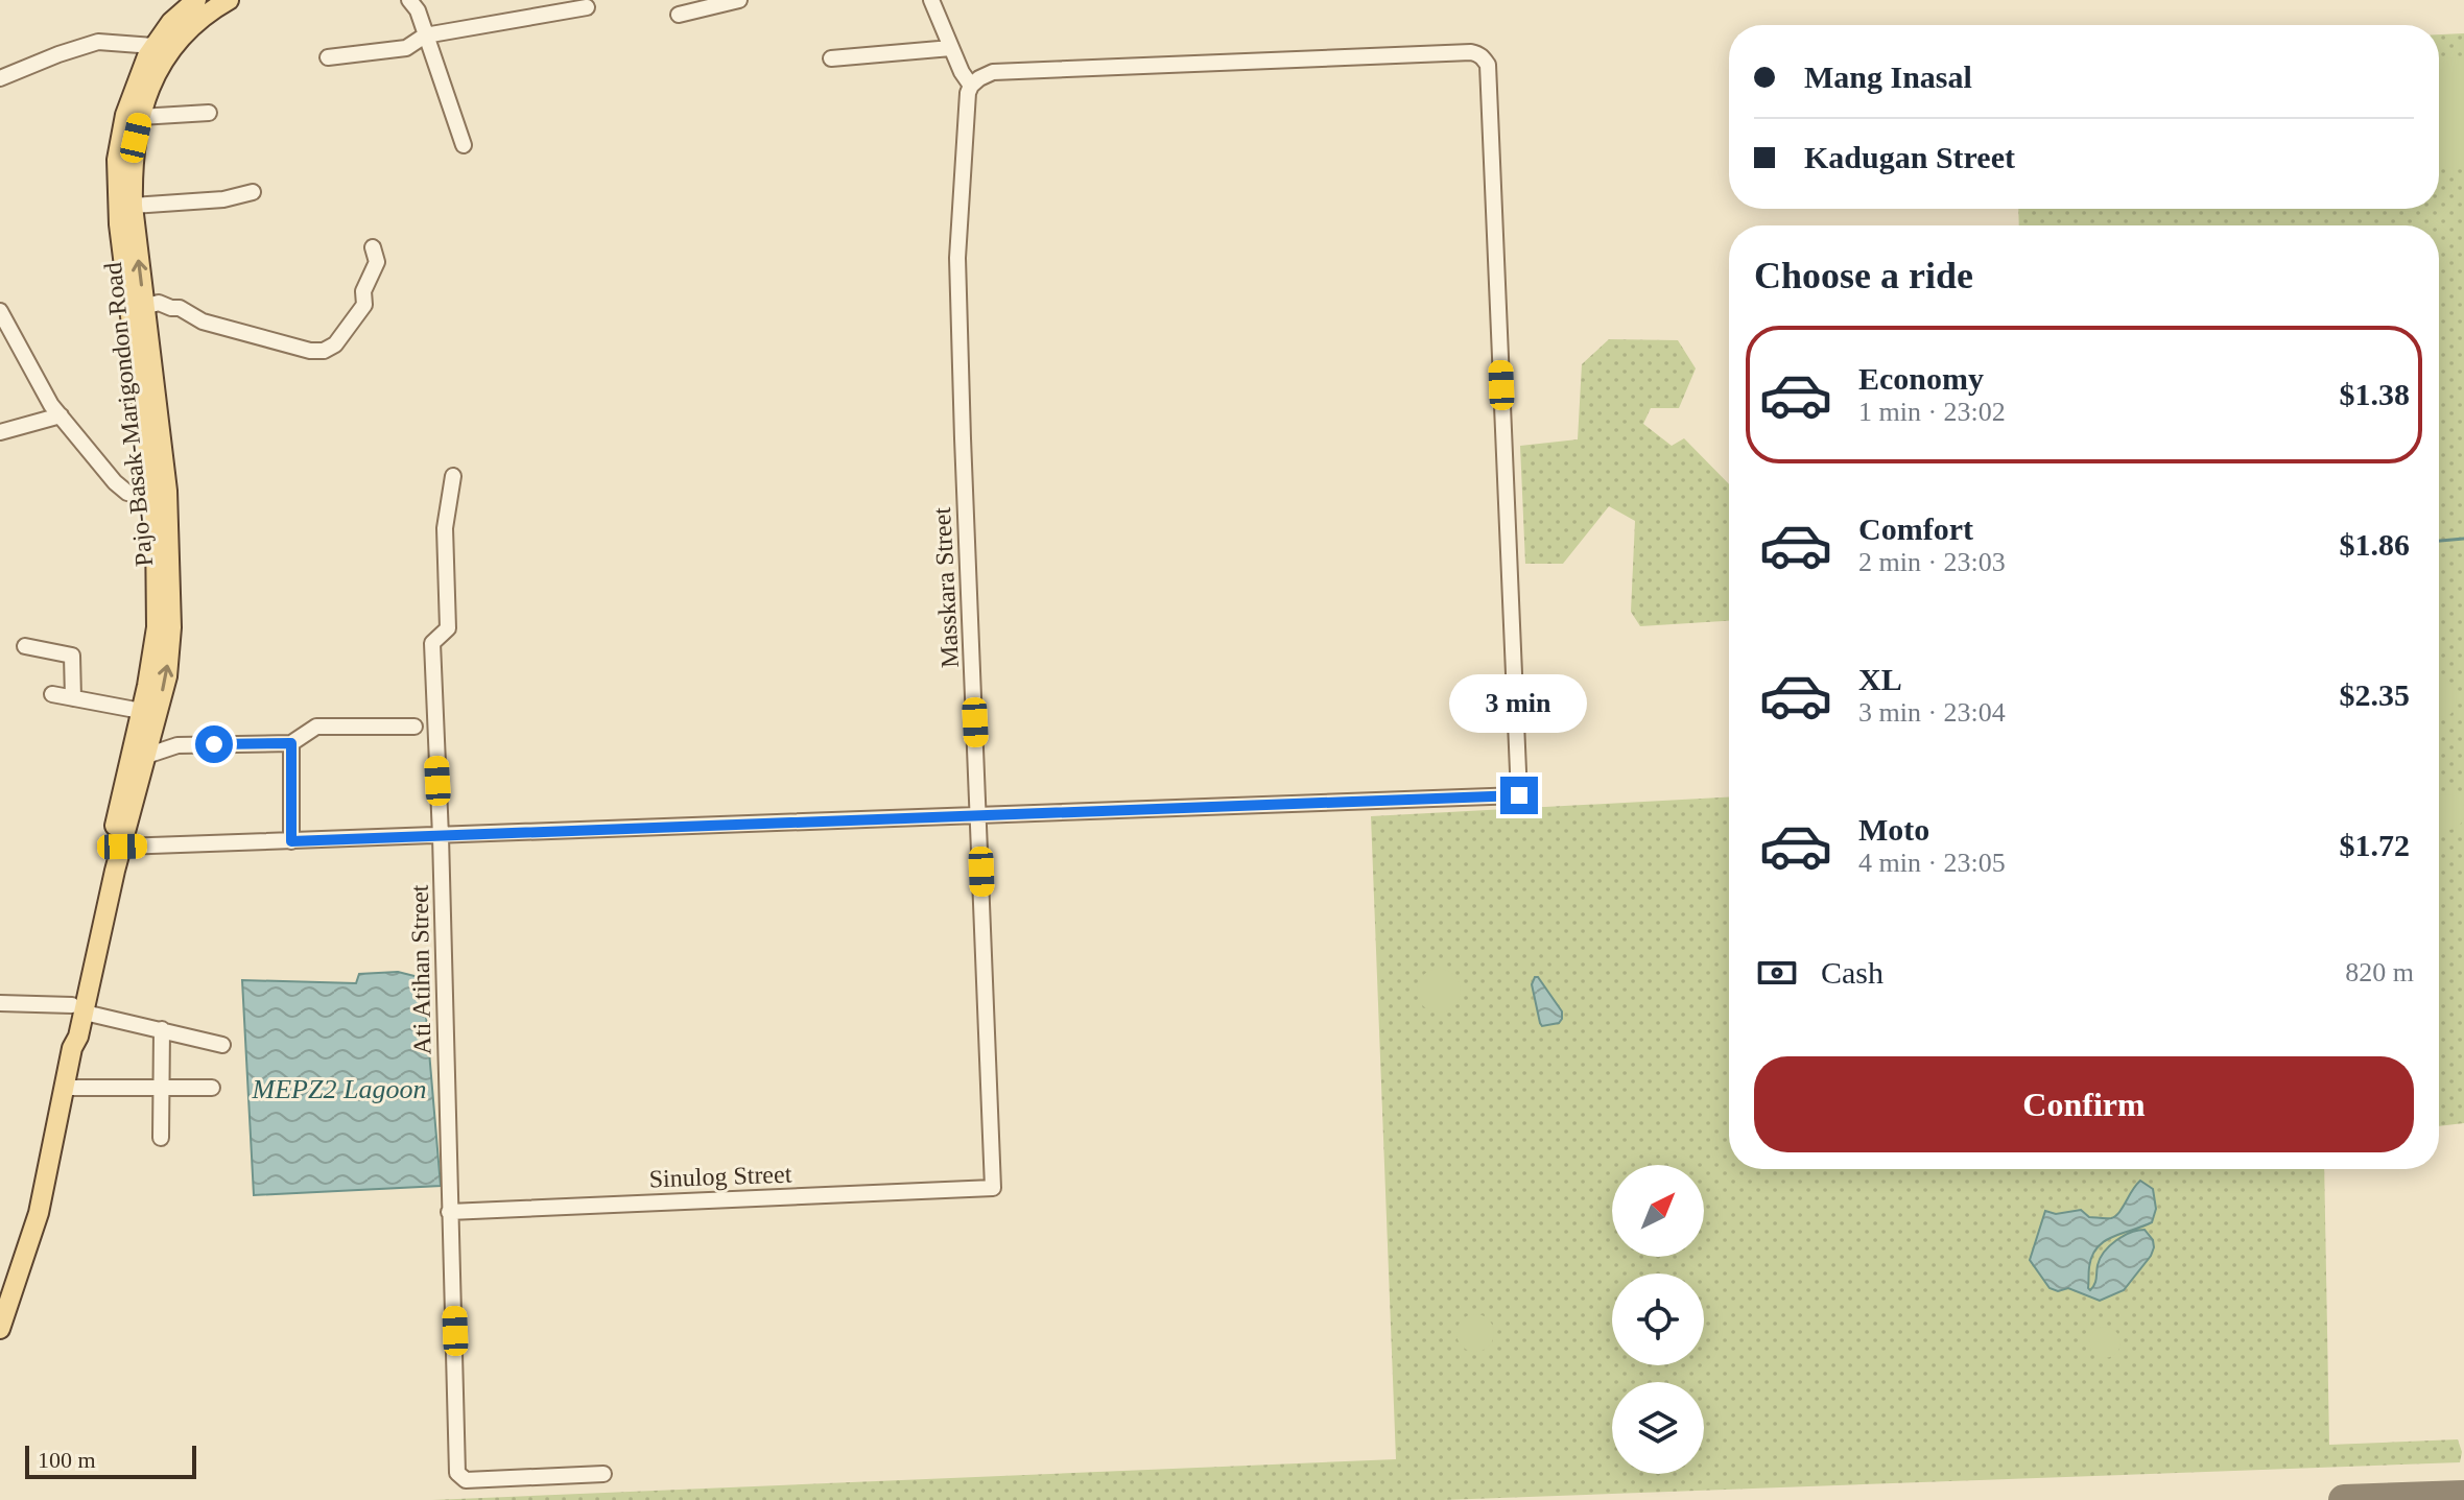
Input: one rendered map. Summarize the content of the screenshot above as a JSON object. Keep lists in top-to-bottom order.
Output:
{
  "streets": {
    "main road": ["Pajo-Basak-Marigondon Road"],
    "street": ["Masskara Street", "Ati Atihan Street", "Sinulog Street"]
  },
  "crossings": [
    ["Masskara Street", "Sinulog Street"],
    ["Ati Atihan Street", "Sinulog Street"]
  ],
  "water": ["MEPZ2 Lagoon"],
  "scale_bar": "100 m",
  "north": "top right",
  "page": {
    "banner": ["Mang Inasal", "Kadugan Street"],
    "heading": "Choose a ride",
    "list": [
      {
        "name": "Economy",
        "note": "1 min · 23:02",
        "value": "$1.38"
      },
      {
        "name": "Comfort",
        "note": "2 min · 23:03",
        "value": "$1.86"
      },
      {
        "name": "XL",
        "note": "3 min · 23:04",
        "value": "$2.35"
      },
      {
        "name": "Moto",
        "note": "4 min · 23:05",
        "value": "$1.72"
      }
    ],
    "bubble": "3 min",
    "pay": ["Cash", "820 m"],
    "buttons": "Confirm",
    "scale": "100 m"
  }
}
